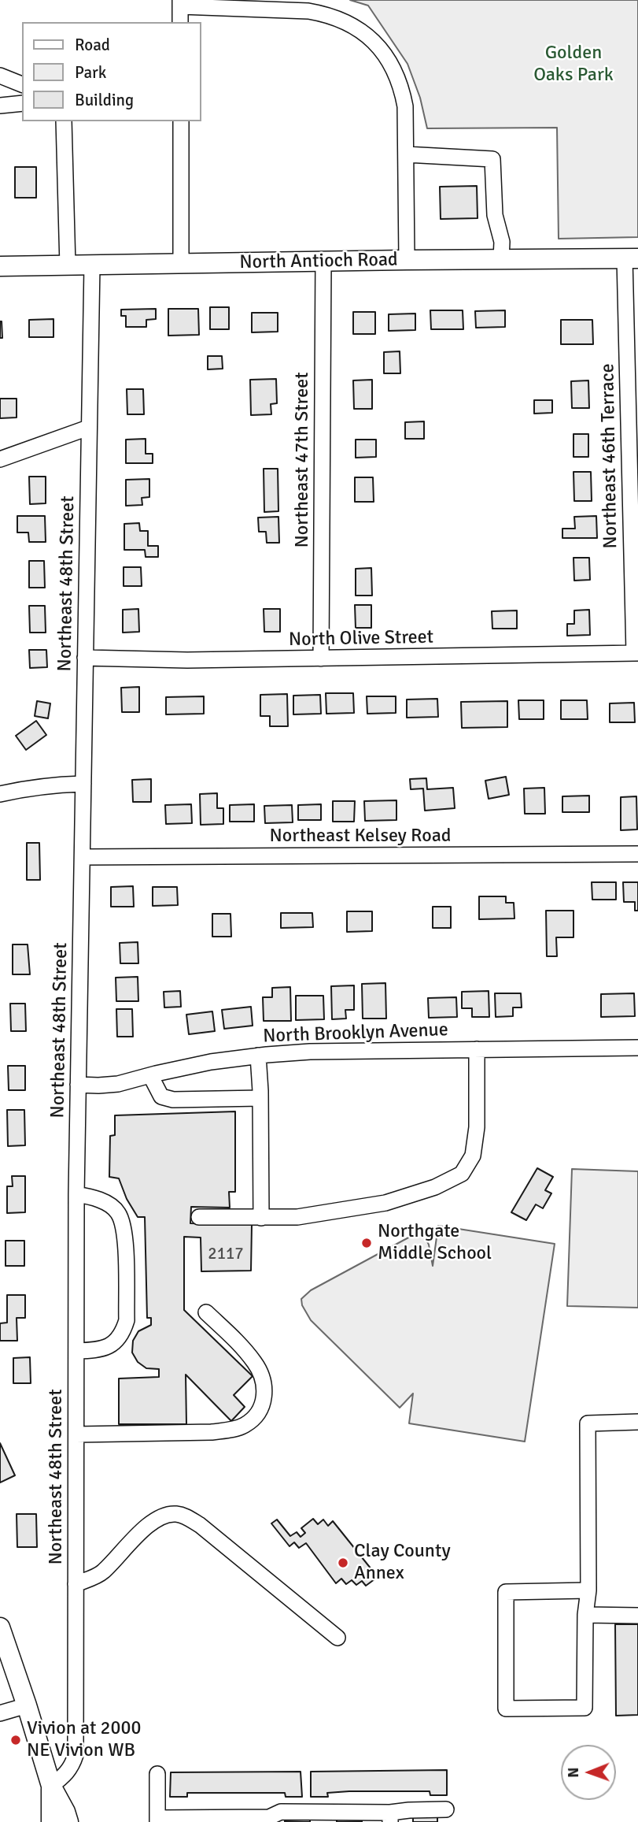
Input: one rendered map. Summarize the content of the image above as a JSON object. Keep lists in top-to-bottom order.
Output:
{
  "streets": {
    "main road": ["North Antioch Road"],
    "street": [
      "Northeast 46th Terrace",
      "Northeast 47th Street",
      "Northeast 48th Street",
      "North Olive Street",
      "Northeast Kelsey Road",
      "North Brooklyn Avenue"
    ]
  },
  "crossings": [
    ["North Antioch Road", "Northeast 46th Terrace"],
    ["North Antioch Road", "Northeast 47th Street"],
    ["North Antioch Road", "Northeast 48th Street"],
    ["Northeast 46th Terrace", "North Olive Street"],
    ["Northeast 47th Street", "North Olive Street"],
    ["Northeast 48th Street", "North Olive Street"],
    ["Northeast 48th Street", "Northeast Kelsey Road"],
    ["Northeast 48th Street", "North Brooklyn Avenue"]
  ],
  "parks": ["Golden Oaks Park"],
  "places": ["Northgate Middle School", "Clay County Annex", "Vivion at 2000 NE Vivion WB"],
  "house_numbers": ["2117"],
  "legend": ["Road", "Park", "Building"],
  "north": "left"
}
